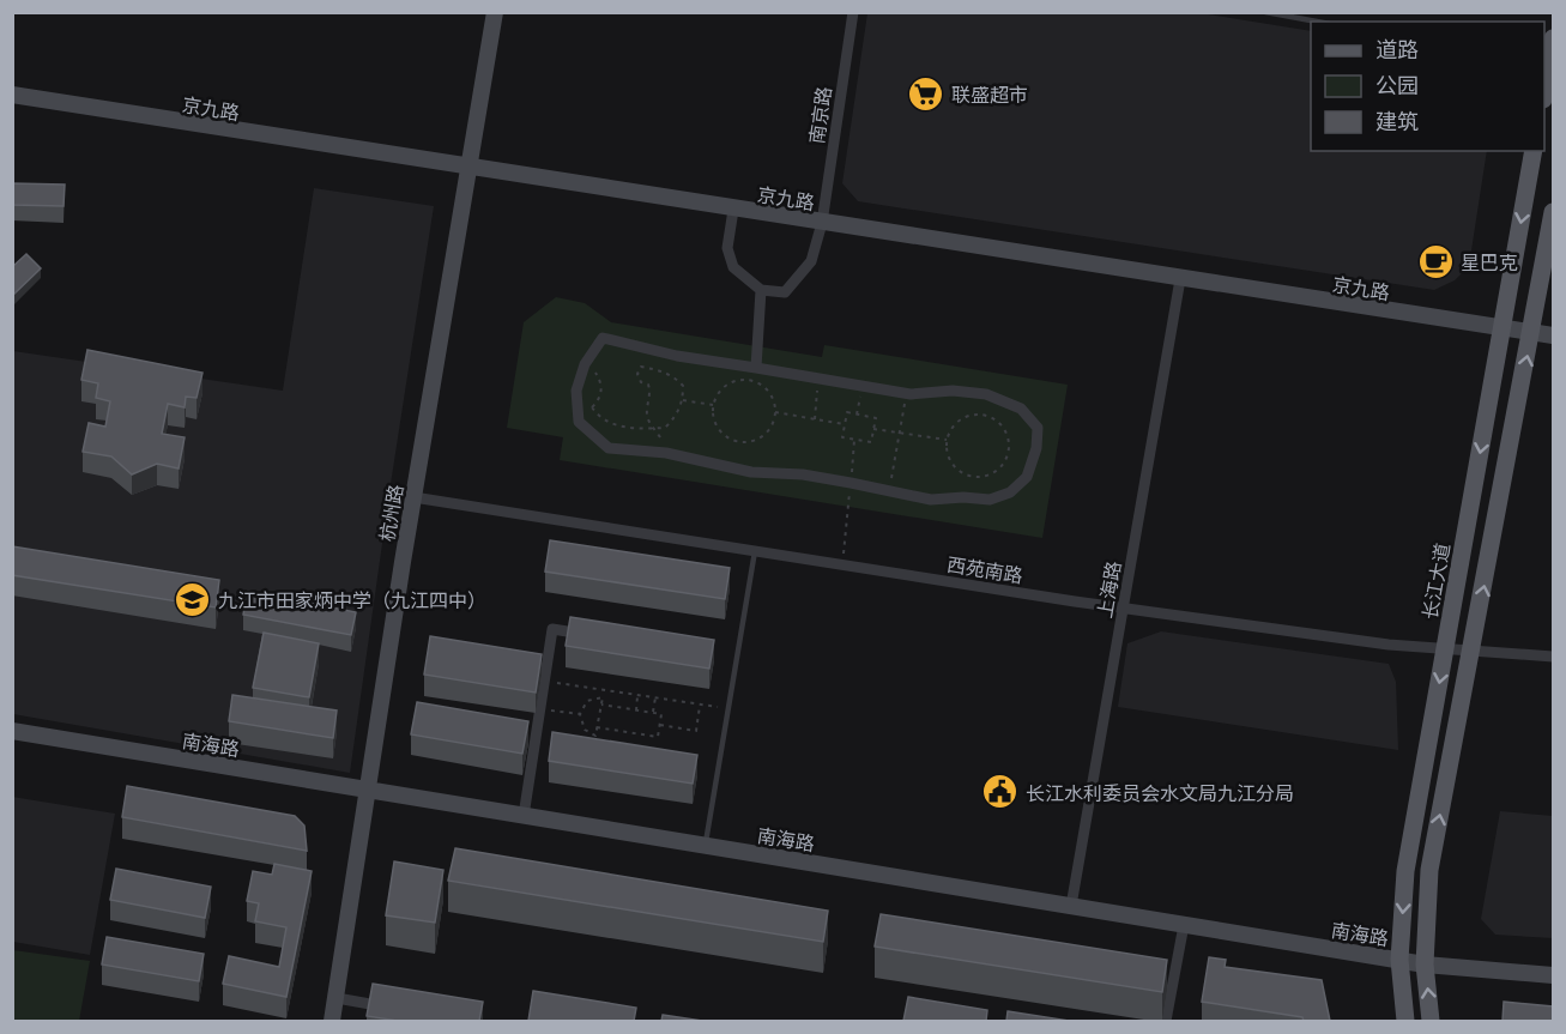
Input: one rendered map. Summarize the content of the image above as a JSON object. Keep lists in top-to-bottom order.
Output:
{
  "streets": {
    "main road": [
      "京九路",
      "杭州路",
      "长江大道",
      "南海路"
    ],
    "street": ["南京路", "西苑南路", "上海路"]
  },
  "crossings": [
    ["京九路", "南京路"],
    ["京九路", "杭州路"],
    ["京九路", "长江大道"],
    ["京九路", "上海路"],
    ["杭州路", "西苑南路"],
    ["杭州路", "南海路"],
    ["西苑南路", "长江大道"],
    ["西苑南路", "上海路"],
    ["长江大道", "南海路"],
    ["上海路", "南海路"]
  ],
  "places": {
    "supermarket": ["联盛超市"],
    "cafe": ["星巴克"],
    "school or university": ["九江市田家炳中学（九江四中）"],
    "public building": ["长江水利委员会水文局九江分局"]
  },
  "legend": ["道路", "公园", "建筑"]
}
